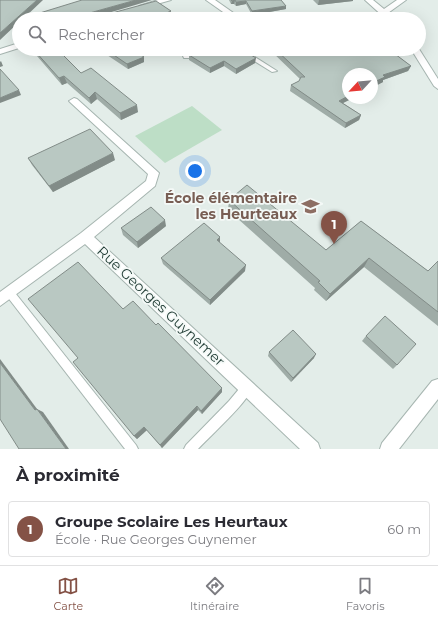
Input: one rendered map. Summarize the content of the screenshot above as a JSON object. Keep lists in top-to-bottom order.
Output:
{
  "streets": {
    "street": ["Rue Georges Guynemer"]
  },
  "places": {
    "school or university": ["École élémentaire les Heurteaux"]
  },
  "north": "bottom left",
  "page": {
    "search": "Rechercher",
    "pins": "1",
    "heading": "À proximité",
    "list": [
      {
        "mark": "1",
        "name": "Groupe Scolaire Les Heurtaux",
        "note": "École · Rue Georges Guynemer",
        "value": "60 m"
      }
    ],
    "nav": ["Carte", "Itinéraire", "Favoris"]
  }
}
